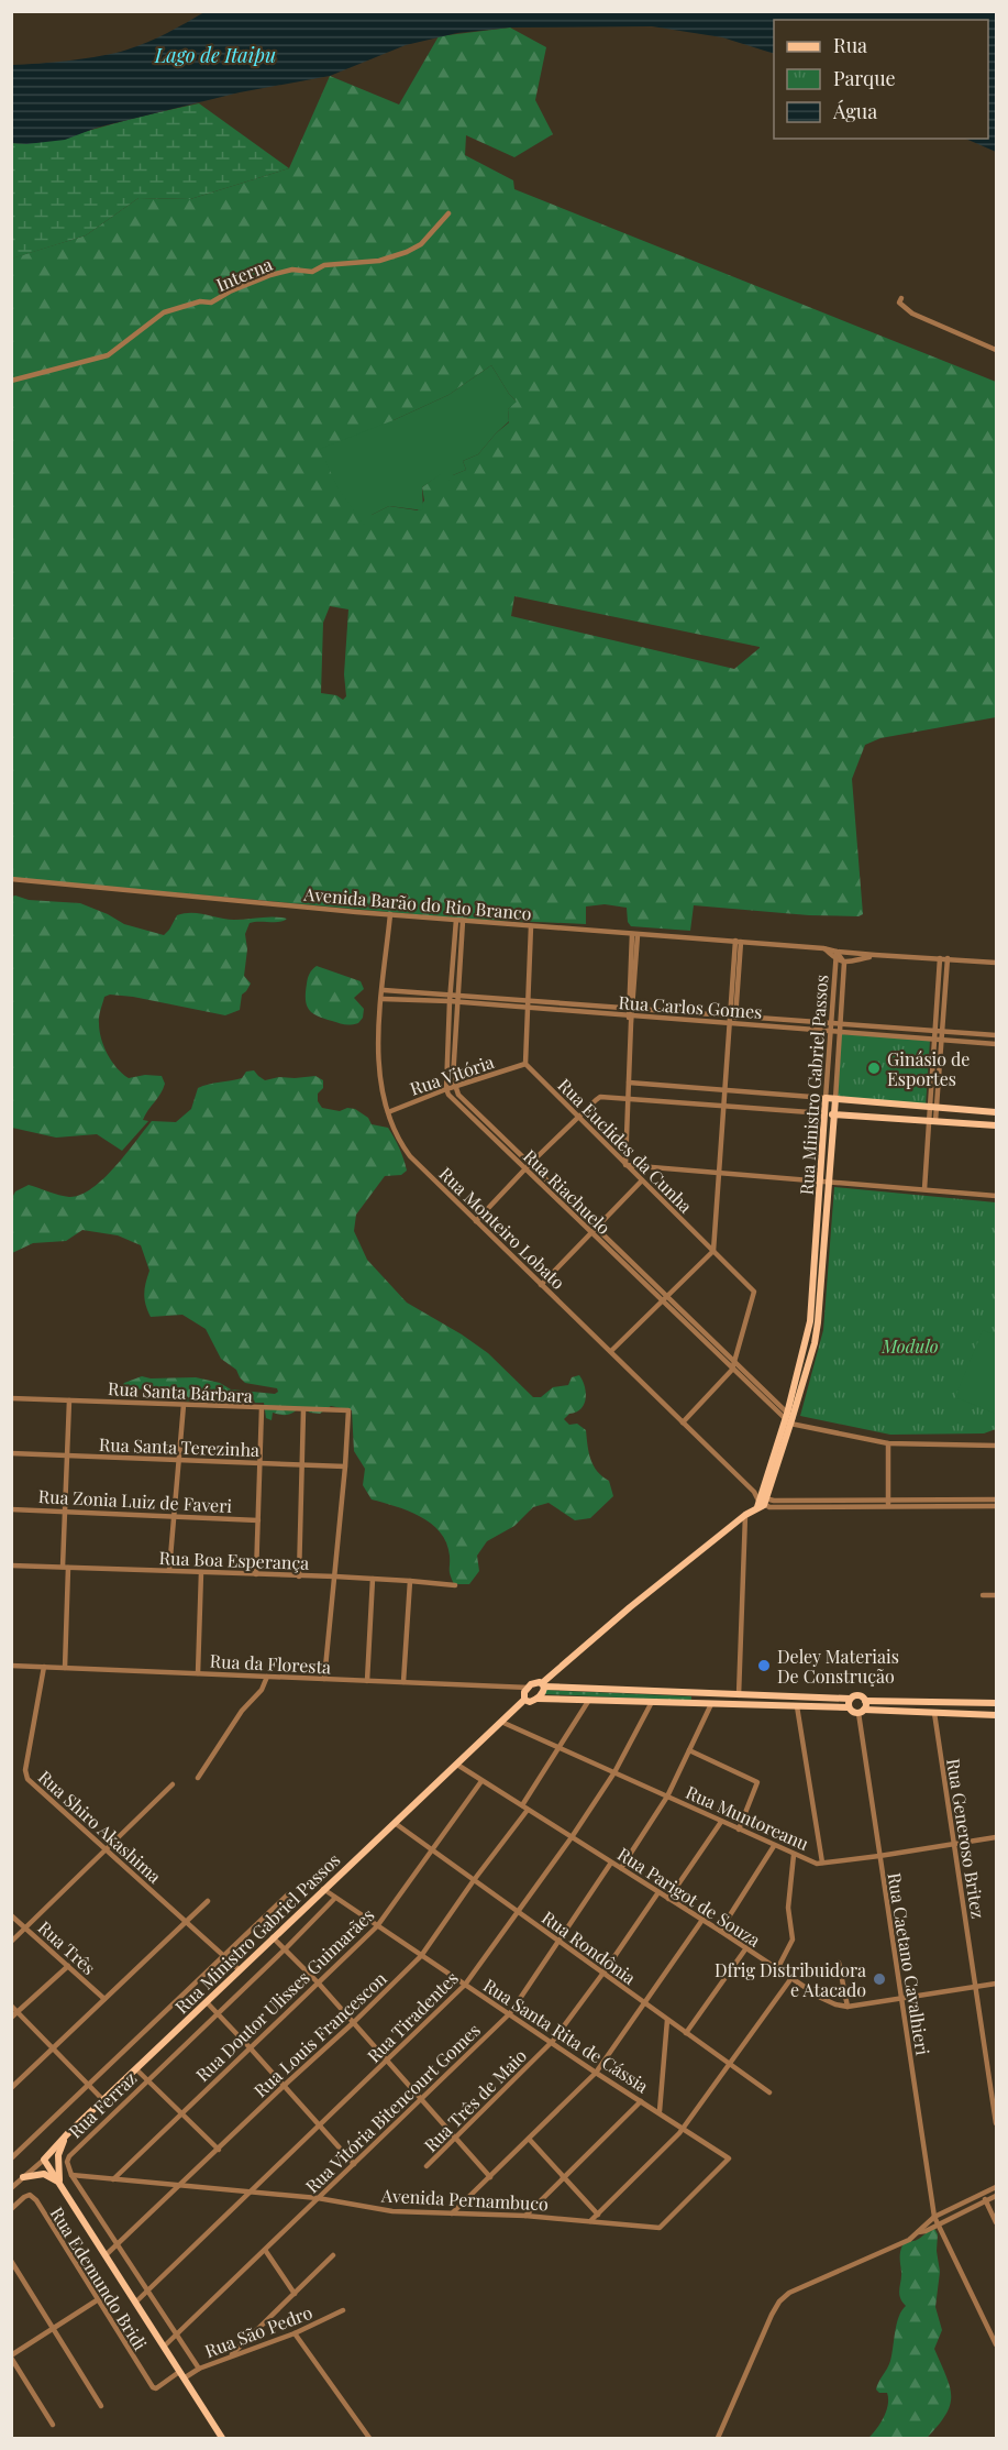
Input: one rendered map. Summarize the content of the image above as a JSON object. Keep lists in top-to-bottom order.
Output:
{
  "streets": {
    "main road": ["Rua Ministro Gabriel Passos"],
    "street": [
      "Interna",
      "Avenida Barão do Rio Branco",
      "Rua Carlos Gomes",
      "Rua Vitória",
      "Rua Euclides da Cunha",
      "Rua Riachuelo",
      "Rua Monteiro Lobato",
      "Rua Santa Bárbara",
      "Rua Santa Terezinha",
      "Rua Zonia Luiz de Faveri",
      "Rua Boa Esperança",
      "Rua da Floresta",
      "Rua Muntoreanu",
      "Rua Shiro Akashima",
      "Rua Generoso Britez",
      "Rua Parigot de Souza",
      "Rua Três",
      "Rua Rondônia",
      "Rua Caetano Cavalhieri",
      "Rua Doutor Ulisses Guimarães",
      "Rua Tiradentes",
      "Rua Louis Francescon",
      "Rua Santa Rita de Cássia",
      "Rua Três de Maio",
      "Rua Ferraz",
      "Rua Vitória Bitencourt Gomes",
      "Avenida Pernambuco",
      "Rua Edemundo Bridi",
      "Rua São Pedro"
    ]
  },
  "crossings": [
    ["Avenida Barão do Rio Branco", "Rua Ministro Gabriel Passos"],
    ["Avenida Barão do Rio Branco", "Rua Monteiro Lobato"],
    ["Rua Carlos Gomes", "Rua Ministro Gabriel Passos"],
    ["Rua Carlos Gomes", "Rua Monteiro Lobato"],
    ["Rua Vitória", "Rua Euclides da Cunha"],
    ["Rua Vitória", "Rua Riachuelo"],
    ["Rua Vitória", "Rua Monteiro Lobato"],
    ["Rua Ministro Gabriel Passos", "Rua Riachuelo"],
    ["Rua Ministro Gabriel Passos", "Rua Monteiro Lobato"],
    ["Rua Ministro Gabriel Passos", "Rua da Floresta"],
    ["Rua Ministro Gabriel Passos", "Rua Muntoreanu"],
    ["Rua Ministro Gabriel Passos", "Rua Shiro Akashima"],
    ["Rua Ministro Gabriel Passos", "Rua Parigot de Souza"],
    ["Rua Ministro Gabriel Passos", "Rua Rondônia"],
    ["Rua Ministro Gabriel Passos", "Rua Santa Rita de Cássia"],
    ["Rua Euclides da Cunha", "Rua Riachuelo"],
    ["Rua Santa Bárbara", "Rua Santa Terezinha"],
    ["Rua da Floresta", "Rua Shiro Akashima"],
    ["Rua Muntoreanu", "Rua Generoso Britez"],
    ["Rua Muntoreanu", "Rua Caetano Cavalhieri"],
    ["Rua Muntoreanu", "Rua Tiradentes"],
    ["Rua Muntoreanu", "Rua Louis Francescon"],
    ["Rua Parigot de Souza", "Rua Doutor Ulisses Guimarães"],
    ["Rua Parigot de Souza", "Rua Tiradentes"],
    ["Rua Parigot de Souza", "Rua Louis Francescon"],
    ["Rua Parigot de Souza", "Rua Três de Maio"],
    ["Rua Parigot de Souza", "Rua Vitória Bitencourt Gomes"],
    ["Rua Rondônia", "Rua Doutor Ulisses Guimarães"],
    ["Rua Rondônia", "Rua Tiradentes"],
    ["Rua Rondônia", "Rua Louis Francescon"],
    ["Rua Rondônia", "Rua Três de Maio"],
    ["Rua Rondônia", "Rua Vitória Bitencourt Gomes"],
    ["Rua Doutor Ulisses Guimarães", "Rua Santa Rita de Cássia"],
    ["Rua Doutor Ulisses Guimarães", "Avenida Pernambuco"],
    ["Rua Tiradentes", "Rua Santa Rita de Cássia"],
    ["Rua Tiradentes", "Avenida Pernambuco"],
    ["Rua Louis Francescon", "Rua Santa Rita de Cássia"],
    ["Rua Louis Francescon", "Avenida Pernambuco"],
    ["Rua Santa Rita de Cássia", "Rua Três de Maio"],
    ["Rua Santa Rita de Cássia", "Rua Ferraz"],
    ["Rua Santa Rita de Cássia", "Rua Vitória Bitencourt Gomes"],
    ["Rua Santa Rita de Cássia", "Avenida Pernambuco"],
    ["Rua Ferraz", "Avenida Pernambuco"],
    ["Rua Vitória Bitencourt Gomes", "Avenida Pernambuco"]
  ],
  "water": ["Lago de Itaipu"],
  "parks": ["Modulo"],
  "places": ["Ginásio de Esportes", "Deley Materiais De Construção", "Dfrig Distribuidora e Atacado"],
  "legend": ["Rua", "Parque", "Água"]
}
